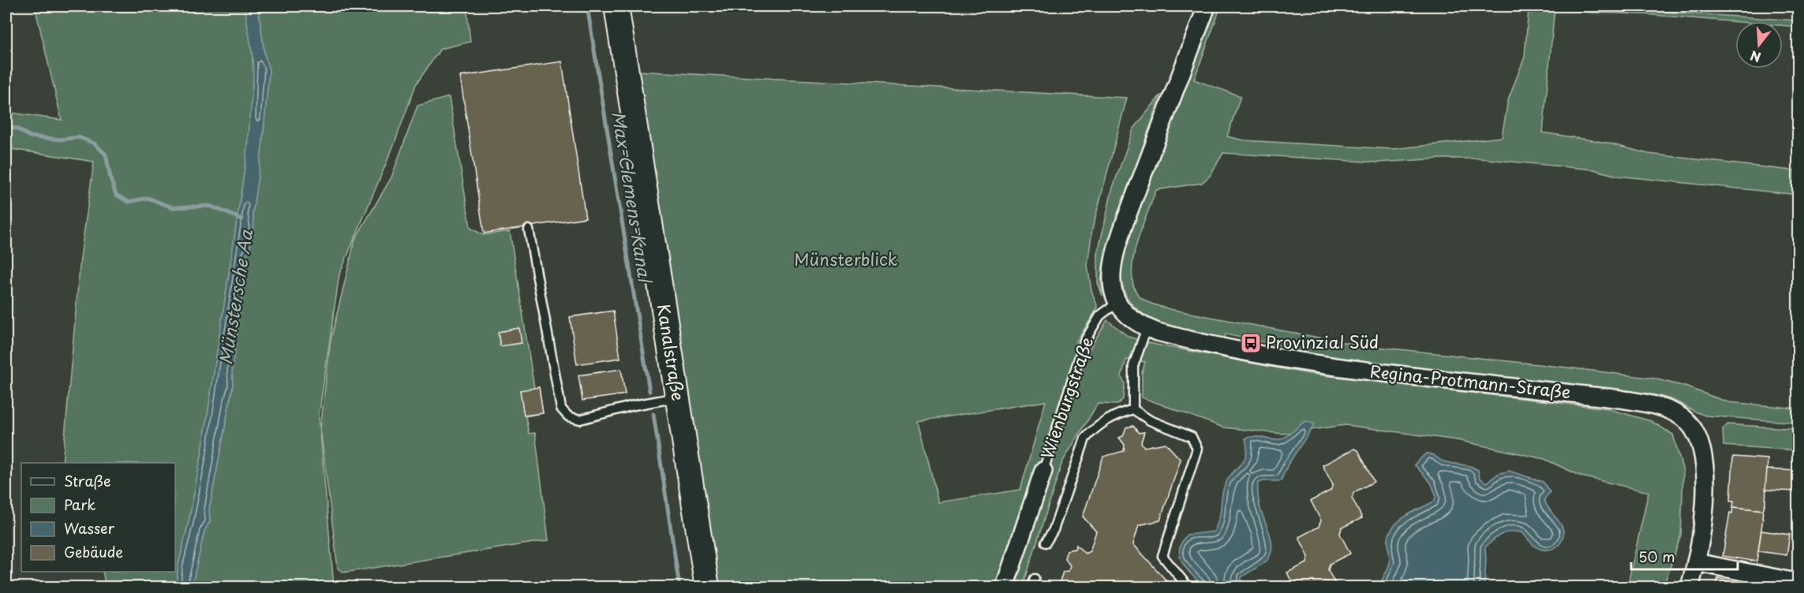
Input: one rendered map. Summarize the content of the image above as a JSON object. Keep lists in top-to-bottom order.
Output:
{
  "streets": {
    "main road": ["Kanalstraße"],
    "street": ["Regina-Protmann-Straße", "Wienburgstraße"]
  },
  "crossings": [
    ["Regina-Protmann-Straße", "Wienburgstraße"]
  ],
  "water": ["Max-Clemens-Kanal", "Münstersche Aa"],
  "parks": ["Münsterblick"],
  "places": {
    "bus stop": ["Provinzial Süd"]
  },
  "legend": [
    "Straße",
    "Park",
    "Wasser",
    "Gebäude"
  ],
  "scale_bar": "50 m",
  "north": "bottom"
}
